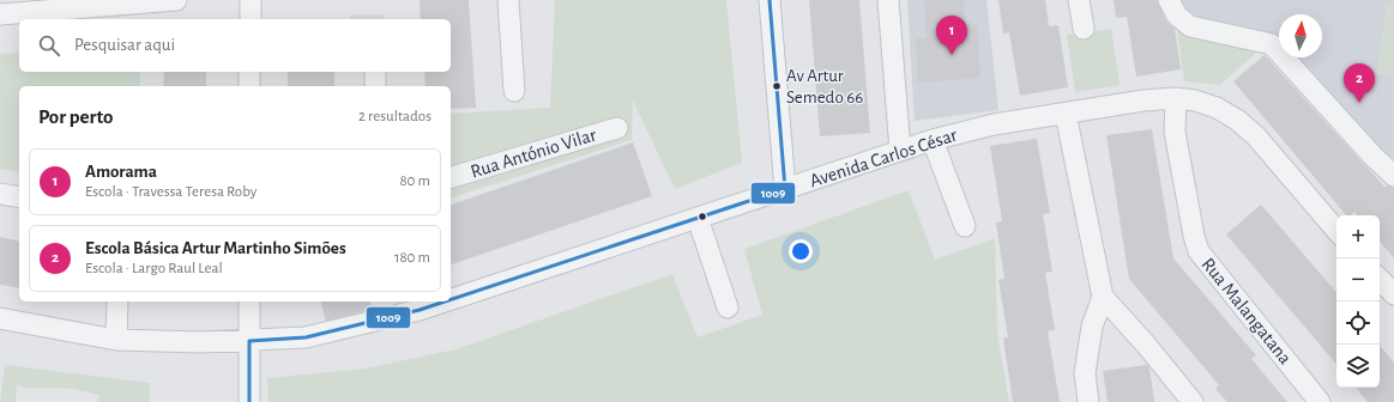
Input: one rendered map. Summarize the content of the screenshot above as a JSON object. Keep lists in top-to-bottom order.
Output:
{
  "streets": {
    "street": ["Rua António Vilar", "Avenida Carlos César", "Rua Malangatana"]
  },
  "crossings": [
    ["Avenida Carlos César", "Rua Malangatana"]
  ],
  "places": ["Av Artur Semedo 66"],
  "lines": ["transit line 1009"],
  "north": "top",
  "page": {
    "pins": ["1", "2"],
    "search": "Pesquisar aqui",
    "heading": ["Por perto", "2 resultados"],
    "list": [
      {
        "mark": "1",
        "name": "Amorama",
        "note": "Escola · Travessa Teresa Roby",
        "value": "80 m"
      },
      {
        "mark": "2",
        "name": "Escola Básica Artur Martinho Simões",
        "note": "Escola · Largo Raul Leal",
        "value": "180 m"
      }
    ],
    "map_buttons": ["+", "−"]
  }
}
